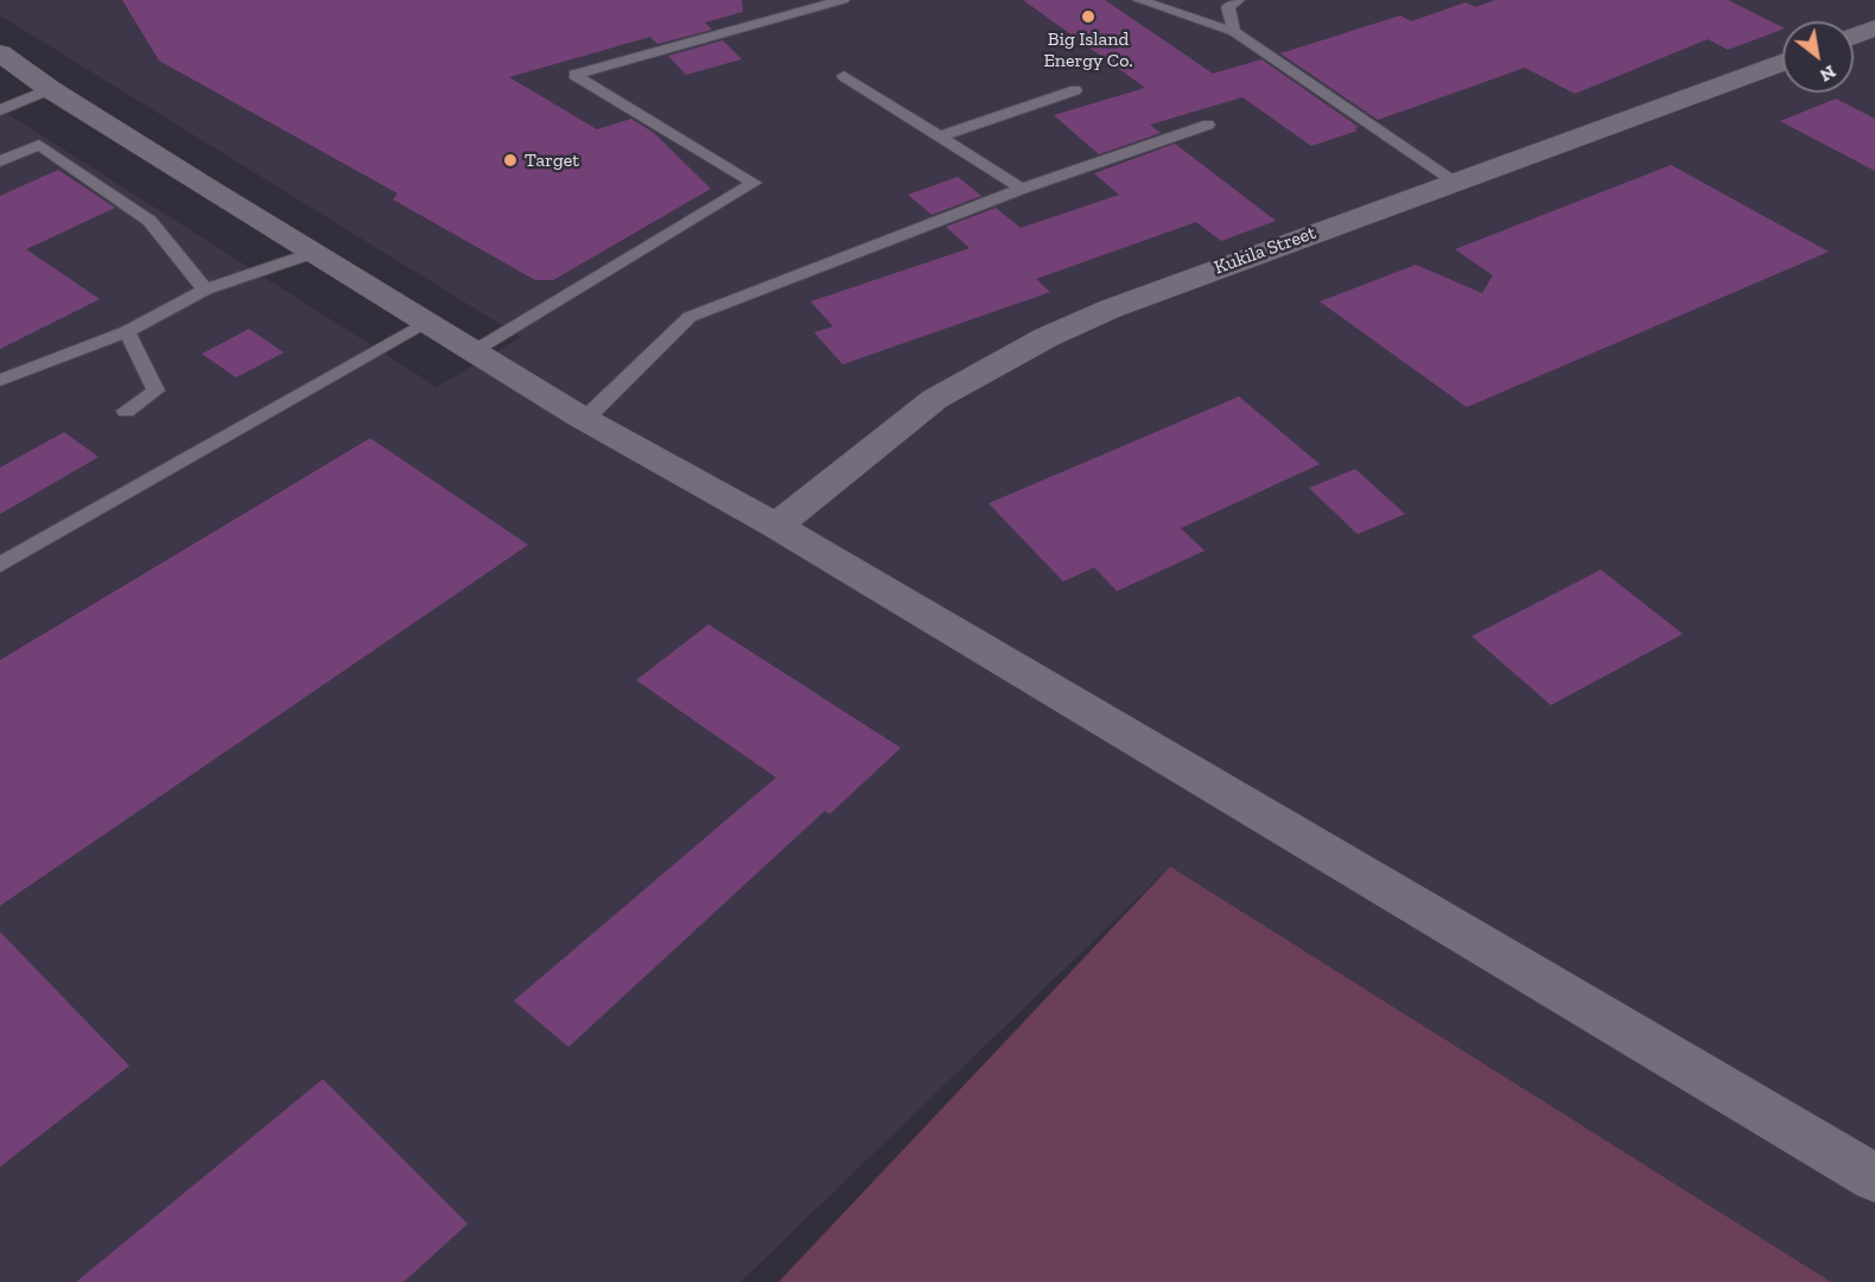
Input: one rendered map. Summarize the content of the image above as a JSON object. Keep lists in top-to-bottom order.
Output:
{
  "streets": {
    "street": ["Kukila Street"]
  },
  "places": ["Big Island Energy Co.", "Target"],
  "north": "bottom right"
}
